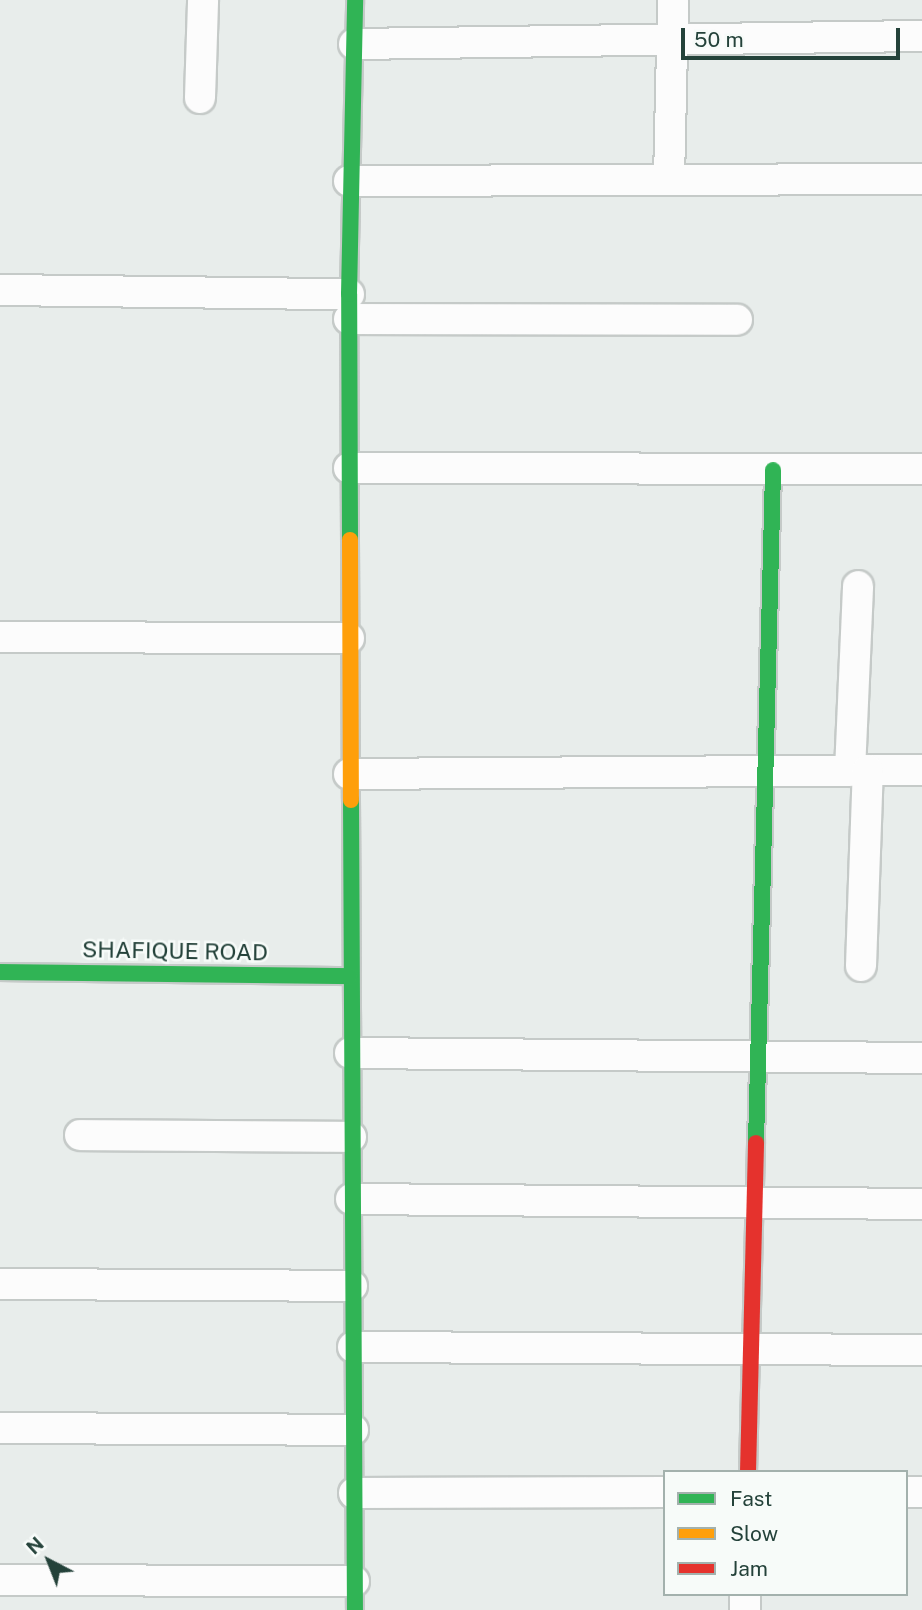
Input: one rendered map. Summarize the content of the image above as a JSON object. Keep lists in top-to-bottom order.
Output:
{
  "streets": {
    "street": ["SHAFIQUE ROAD"]
  },
  "legend": ["Fast", "Slow", "Jam"],
  "scale_bar": "50 m",
  "north": "top left"
}
